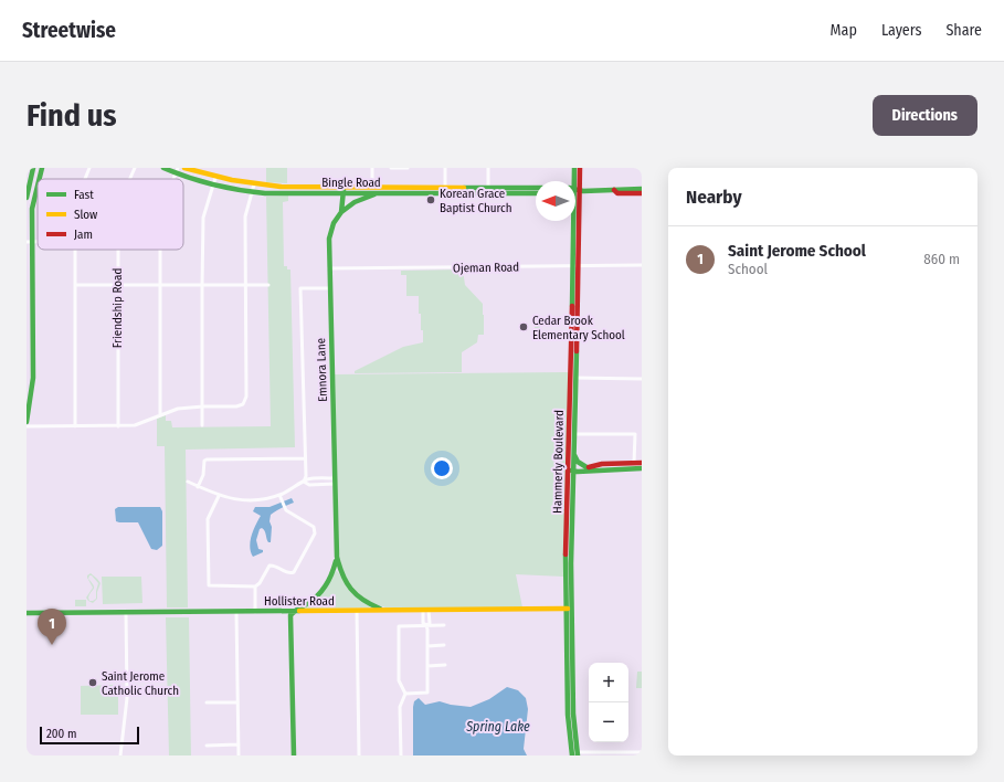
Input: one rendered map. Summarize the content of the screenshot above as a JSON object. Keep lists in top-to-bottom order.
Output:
{
  "streets": {
    "main road": [
      "Bingle Road",
      "Emnora Lane",
      "Hammerly Boulevard",
      "Hollister Road"
    ],
    "street": ["Ojeman Road", "Friendship Road"]
  },
  "crossings": [
    ["Bingle Road", "Emnora Lane"],
    ["Ojeman Road", "Emnora Lane"],
    ["Ojeman Road", "Hammerly Boulevard"],
    ["Emnora Lane", "Hollister Road"],
    ["Hammerly Boulevard", "Hollister Road"]
  ],
  "water": ["Spring Lake"],
  "places": ["Korean Grace Baptist Church", "Cedar Brook Elementary School", "Saint Jerome Catholic Church"],
  "legend": ["Fast", "Slow", "Jam"],
  "scale_bar": "200 m",
  "north": "left",
  "page": {
    "header": "Streetwise",
    "nav": ["Map", "Layers", "Share"],
    "buttons": "Directions",
    "title": "Find us",
    "heading": "Nearby",
    "list": [
      {
        "mark": "1",
        "name": "Saint Jerome School",
        "note": "School",
        "value": "860 m"
      }
    ],
    "pins": "1",
    "map_buttons": ["+", "−"],
    "scale": "200 m"
  }
}
